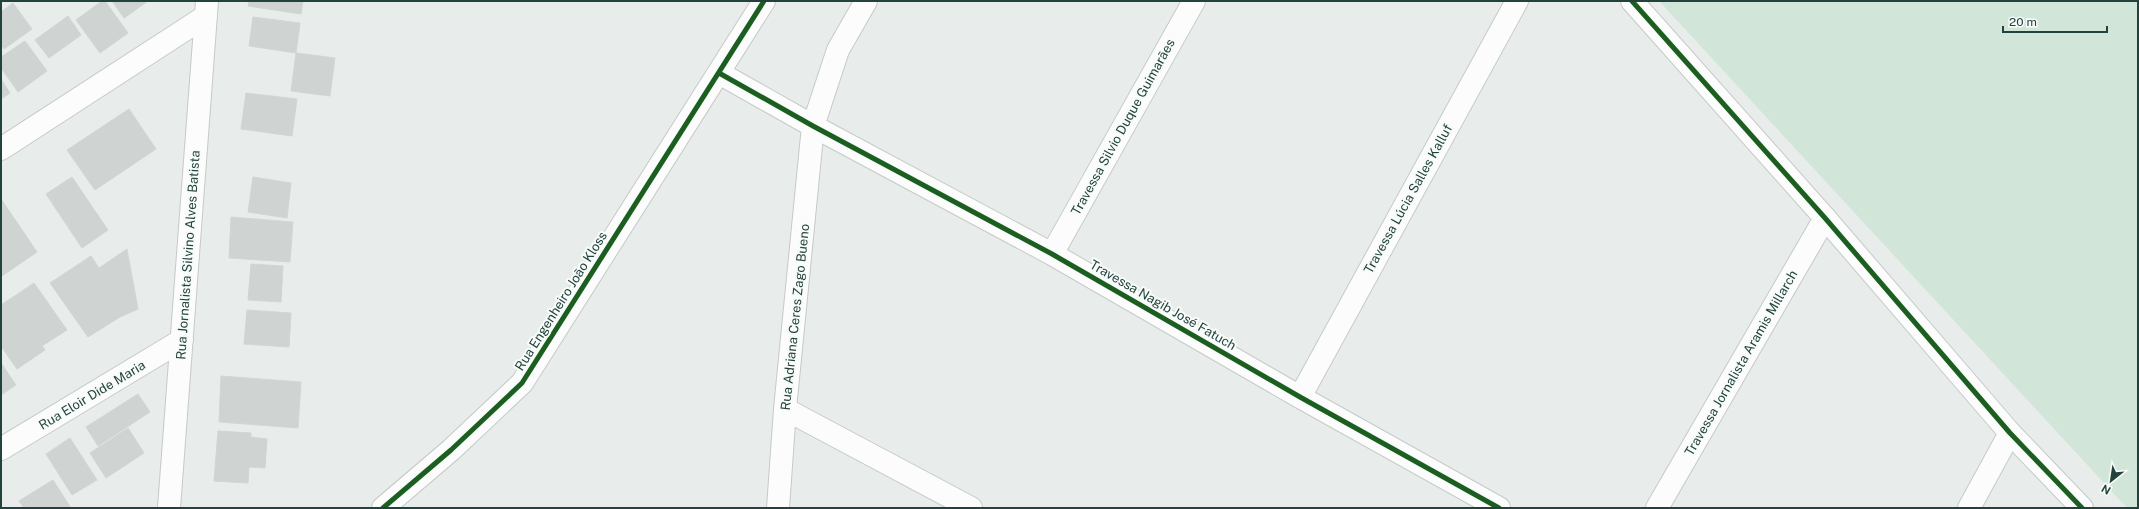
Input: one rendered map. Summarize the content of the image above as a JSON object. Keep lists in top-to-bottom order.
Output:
{
  "streets": {
    "street": [
      "Travessa Silvio Duque Guimarães",
      "Travessa Lúcia Salles Kalluf",
      "Rua Jornalista Silvino Alves Batista",
      "Rua Engenheiro João Kloss",
      "Travessa Nagib José Fatuch",
      "Rua Adriana Ceres Zago Bueno",
      "Travessa Jornalista Aramis Millarch",
      "Rua Eloir Dide Maria"
    ]
  },
  "crossings": [
    ["Travessa Silvio Duque Guimarães", "Travessa Nagib José Fatuch"],
    ["Travessa Lúcia Salles Kalluf", "Travessa Nagib José Fatuch"],
    ["Rua Jornalista Silvino Alves Batista", "Rua Eloir Dide Maria"],
    ["Travessa Nagib José Fatuch", "Rua Adriana Ceres Zago Bueno"]
  ],
  "scale_bar": "20 m",
  "north": "bottom left"
}
